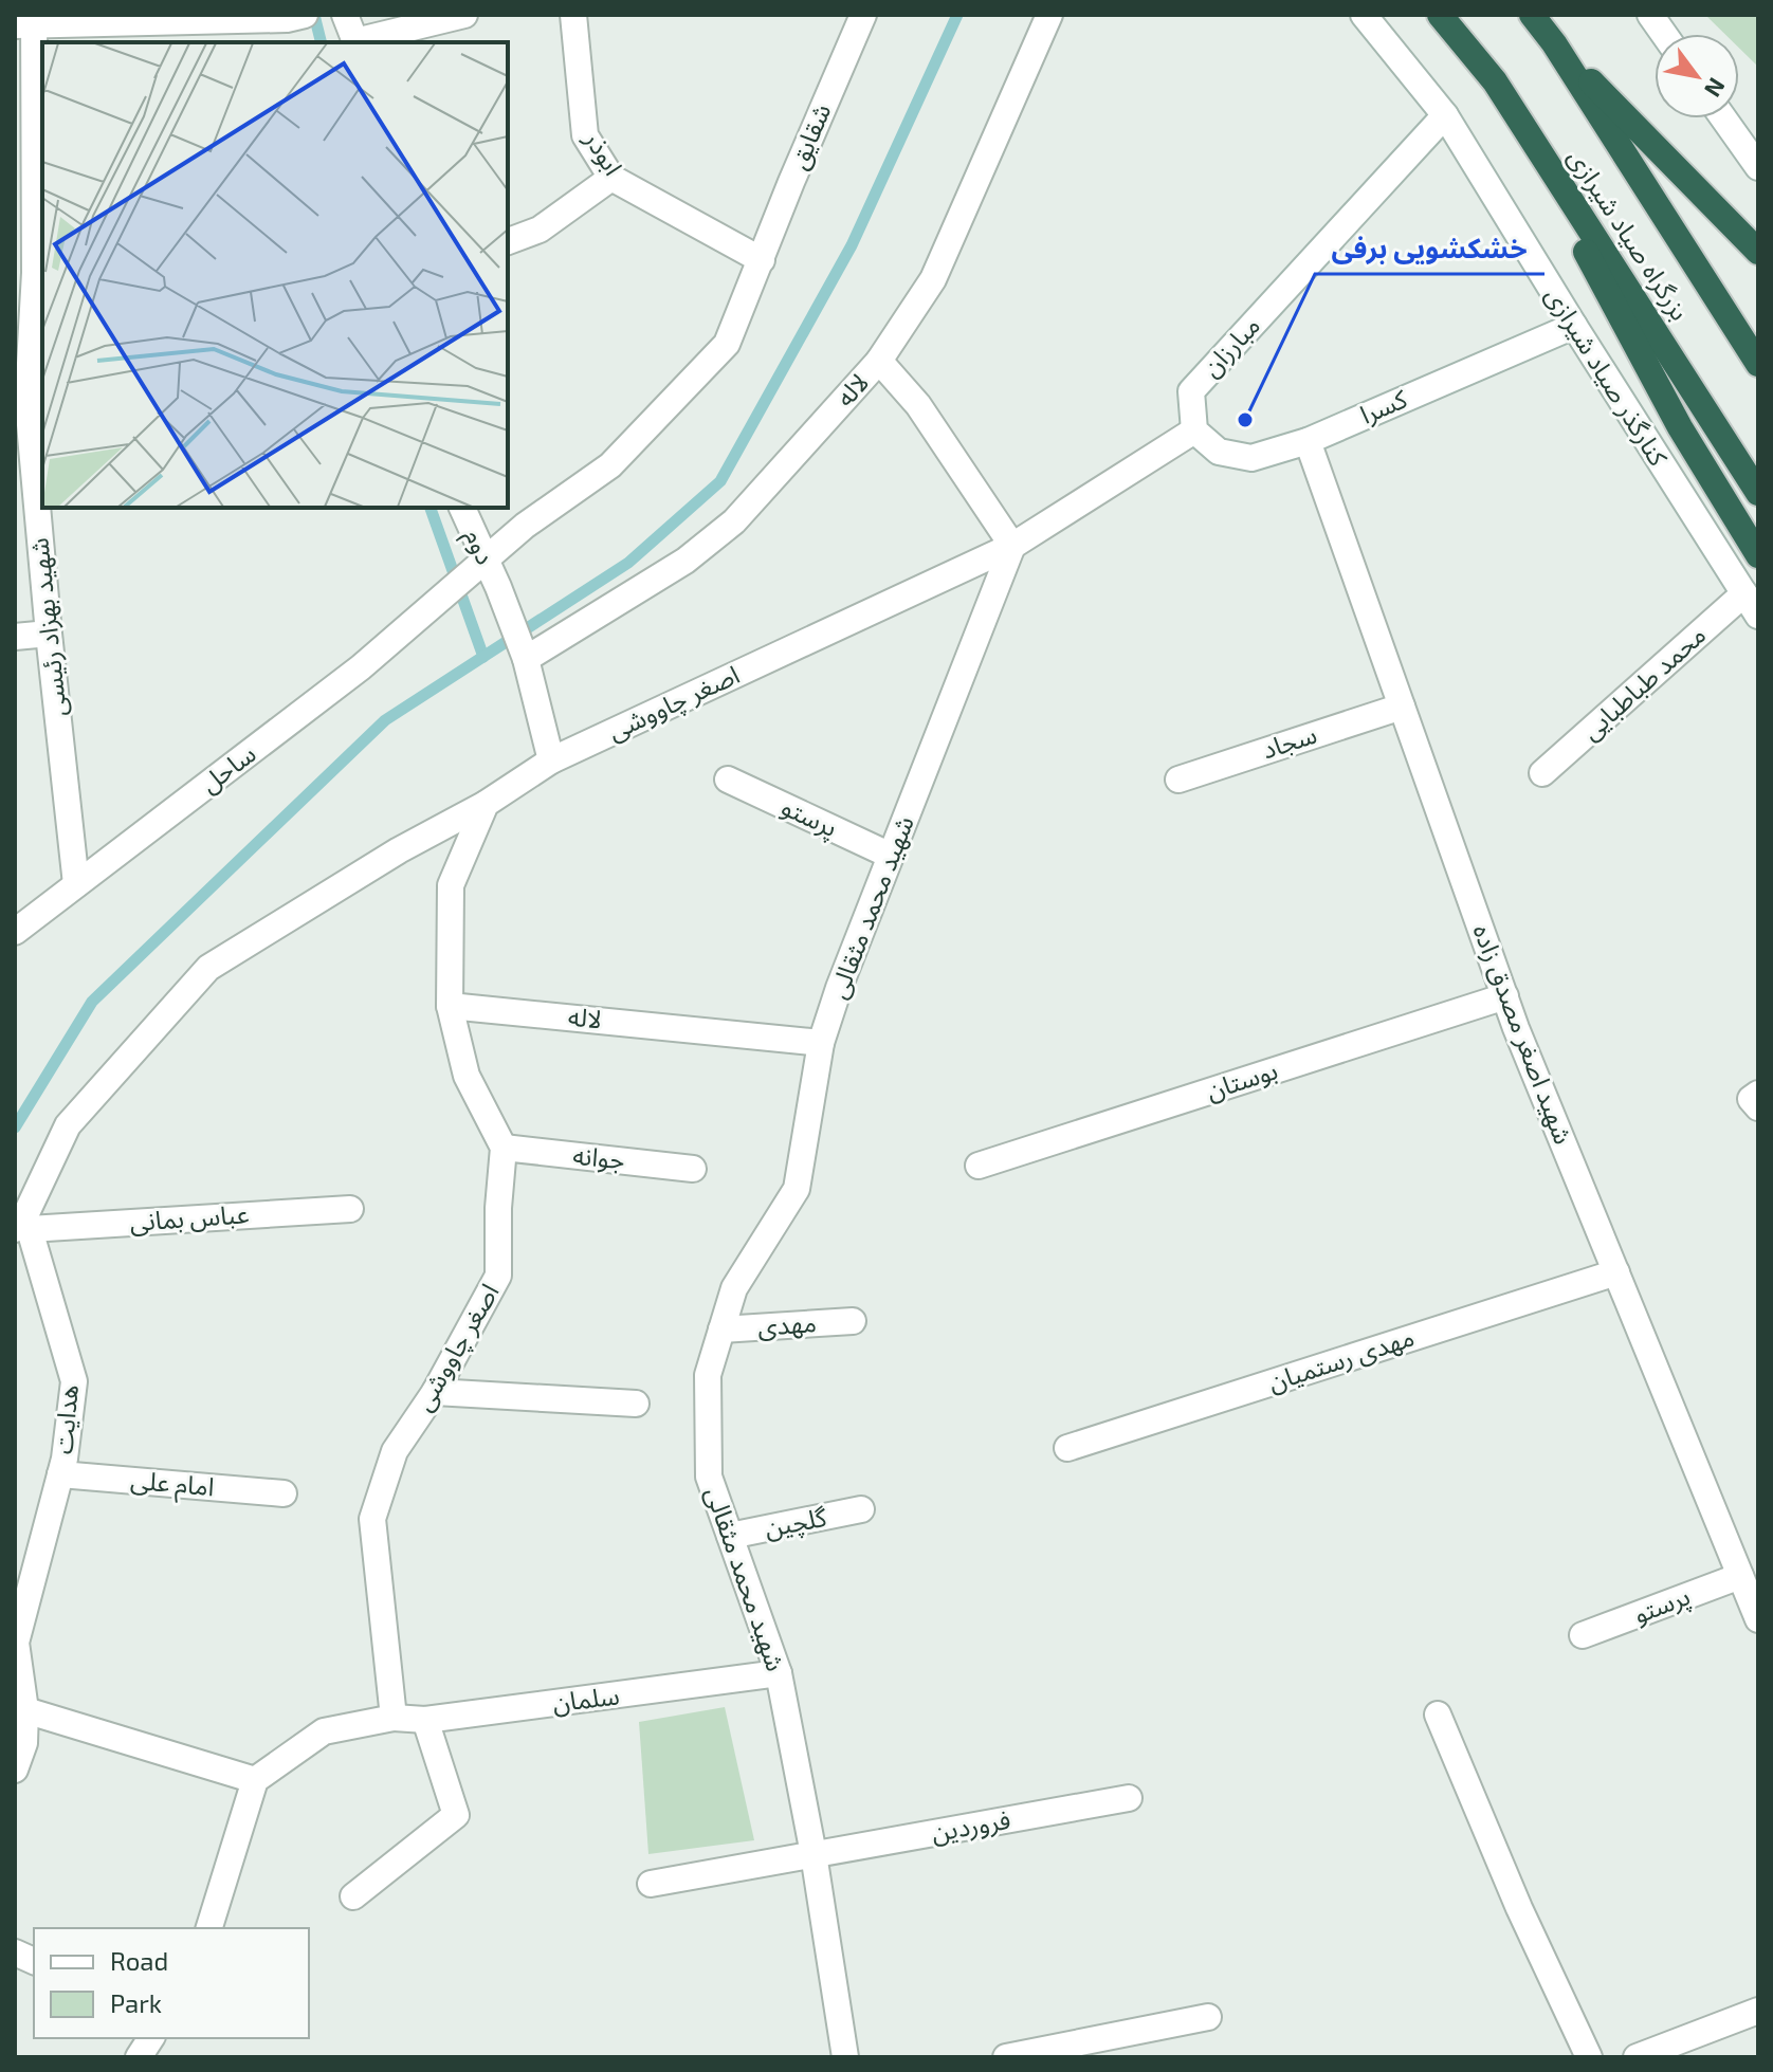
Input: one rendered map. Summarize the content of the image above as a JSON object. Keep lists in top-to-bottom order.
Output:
{
  "streets": {
    "highway": ["بزرگراه صیاد شیرازی"],
    "street": [
      "شقایق",
      "ابوذر",
      "مبارزان",
      "کنارگذر صیاد شیرازی",
      "لاله",
      "کسرا",
      "دوم",
      "شهید بهزاد رئیسی",
      "محمد طباطبایی",
      "اصغر چاووشی",
      "سجاد",
      "ساحل",
      "پرستو",
      "شهید محمد مثقالی",
      "شهید اصغر مصدق زاده",
      "بوستان",
      "جوانه",
      "عباس بمانی",
      "مهدی",
      "مهدی رستمیان",
      "هدایت",
      "امام علی",
      "گلچین",
      "سلمان",
      "فروردین"
    ]
  },
  "crossings": [
    ["شقایق", "ابوذر"],
    ["مبارزان", "کنارگذر صیاد شیرازی"],
    ["مبارزان", "کسرا"],
    ["کنارگذر صیاد شیرازی", "کسرا"],
    ["کنارگذر صیاد شیرازی", "محمد طباطبایی"],
    ["لاله", "دوم"],
    ["لاله", "شهید محمد مثقالی"],
    ["کسرا", "شهید اصغر مصدق زاده"],
    ["دوم", "اصغر چاووشی"],
    ["دوم", "ساحل"],
    ["شهید بهزاد رئیسی", "ساحل"],
    ["اصغر چاووشی", "شهید محمد مثقالی"],
    ["اصغر چاووشی", "جوانه"],
    ["اصغر چاووشی", "عباس بمانی"],
    ["اصغر چاووشی", "هدایت"],
    ["اصغر چاووشی", "سلمان"],
    ["سجاد", "شهید اصغر مصدق زاده"],
    ["پرستو", "شهید محمد مثقالی"],
    ["پرستو", "شهید اصغر مصدق زاده"],
    ["شهید محمد مثقالی", "مهدی"],
    ["شهید محمد مثقالی", "گلچین"],
    ["شهید محمد مثقالی", "سلمان"],
    ["شهید محمد مثقالی", "فروردین"],
    ["شهید اصغر مصدق زاده", "بوستان"],
    ["شهید اصغر مصدق زاده", "مهدی رستمیان"],
    ["عباس بمانی", "هدایت"],
    ["هدایت", "امام علی"]
  ],
  "places": ["خشکشویی برفی"],
  "legend": ["Road", "Park"],
  "north": "bottom right"
}
